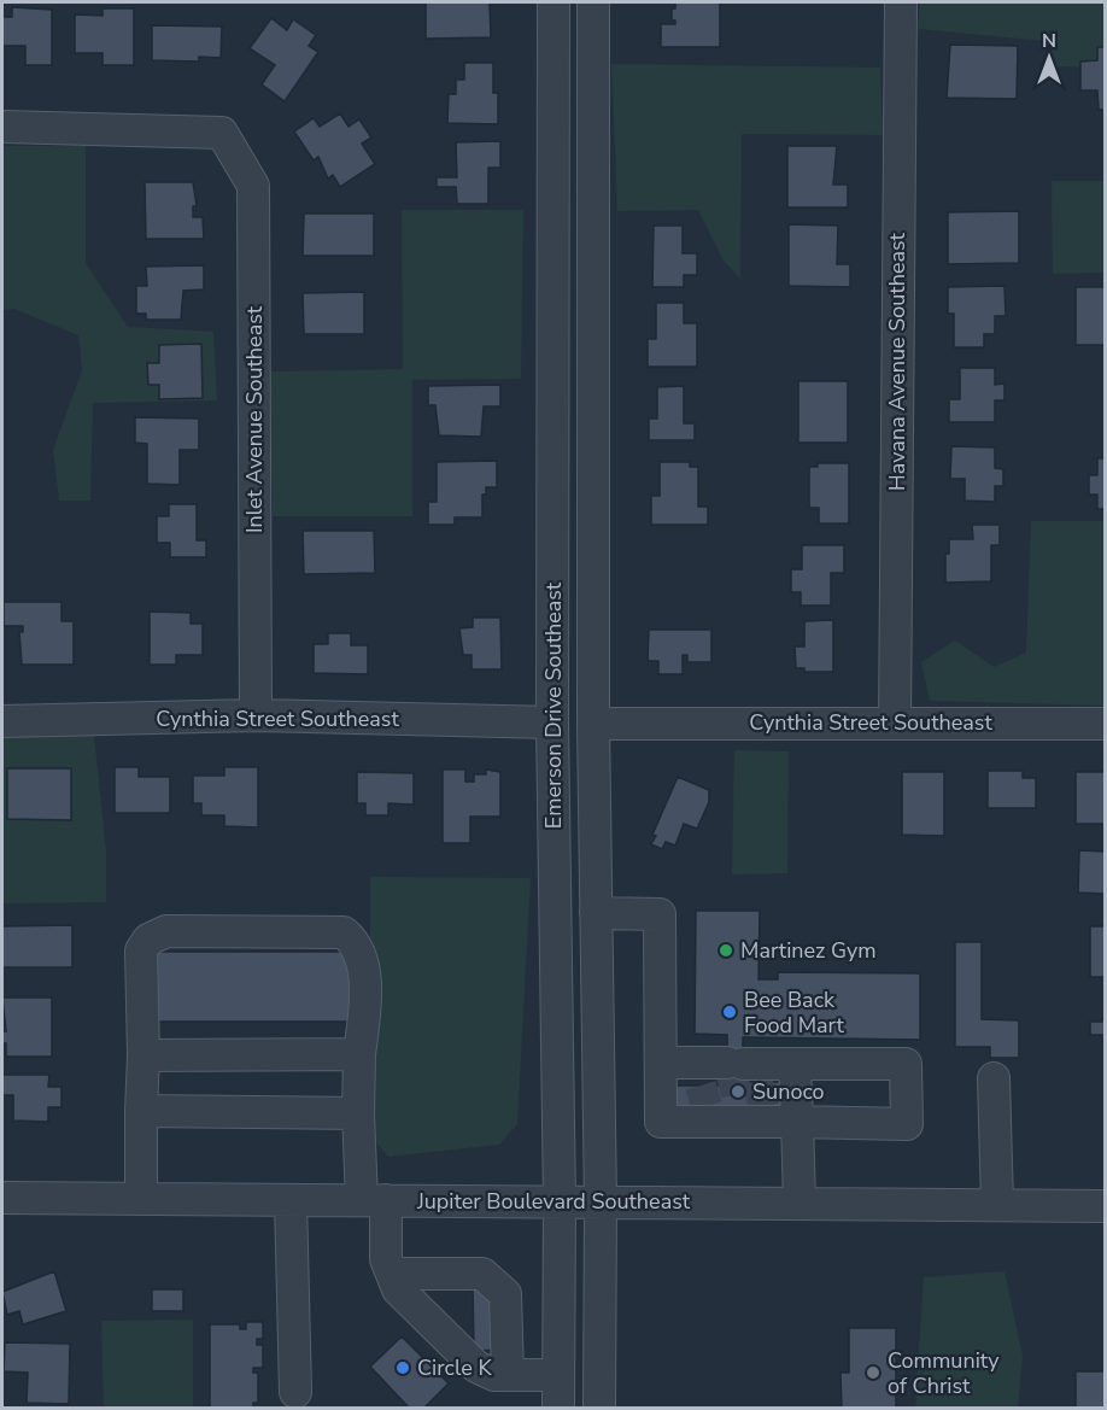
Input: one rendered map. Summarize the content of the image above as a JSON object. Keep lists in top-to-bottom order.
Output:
{
  "streets": {
    "street": [
      "Havana Avenue Southeast",
      "Inlet Avenue Southeast",
      "Emerson Drive Southeast",
      "Cynthia Street Southeast",
      "Jupiter Boulevard Southeast"
    ]
  },
  "crossings": [
    ["Havana Avenue Southeast", "Cynthia Street Southeast"],
    ["Inlet Avenue Southeast", "Cynthia Street Southeast"],
    ["Emerson Drive Southeast", "Cynthia Street Southeast"],
    ["Emerson Drive Southeast", "Jupiter Boulevard Southeast"]
  ],
  "places": [
    "Martinez Gym",
    "Bee Back Food Mart",
    "Sunoco",
    "Circle K",
    "Community of Christ"
  ],
  "north": "top"
}
